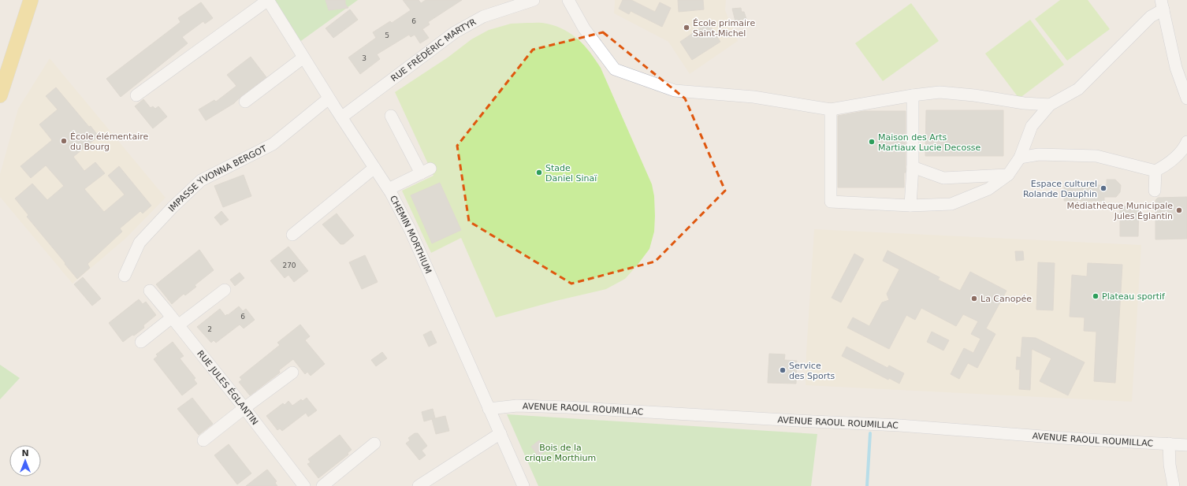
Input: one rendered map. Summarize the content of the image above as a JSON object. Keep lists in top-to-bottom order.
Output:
{
  "streets": {
    "street": [
      "RUE FRÉDÉRIC MARTYR",
      "IMPASSE YVONNA BERGOT",
      "CHEMIN MORTHIUM",
      "RUE JULES ÉGLANTIN",
      "AVENUE RAOUL ROUMILLAC"
    ]
  },
  "crossings": [
    ["RUE FRÉDÉRIC MARTYR", "CHEMIN MORTHIUM"],
    ["IMPASSE YVONNA BERGOT", "CHEMIN MORTHIUM"],
    ["CHEMIN MORTHIUM", "AVENUE RAOUL ROUMILLAC"]
  ],
  "parks": ["Bois de la crique Morthium"],
  "places": [
    "École primaire Saint-Michel",
    "École élémentaire du Bourg",
    "Maison des Arts Martiaux Lucie Decosse",
    "Stade Daniel Sinaï",
    "Espace culturel Rolande Dauphin",
    "Médiathèque Municipale Jules Églantin",
    "Plateau sportif",
    "La Canopée",
    "Service des Sports"
  ],
  "house_numbers": [
    "6",
    "5",
    "3",
    "270",
    "6",
    "2"
  ],
  "north": "top"
}
